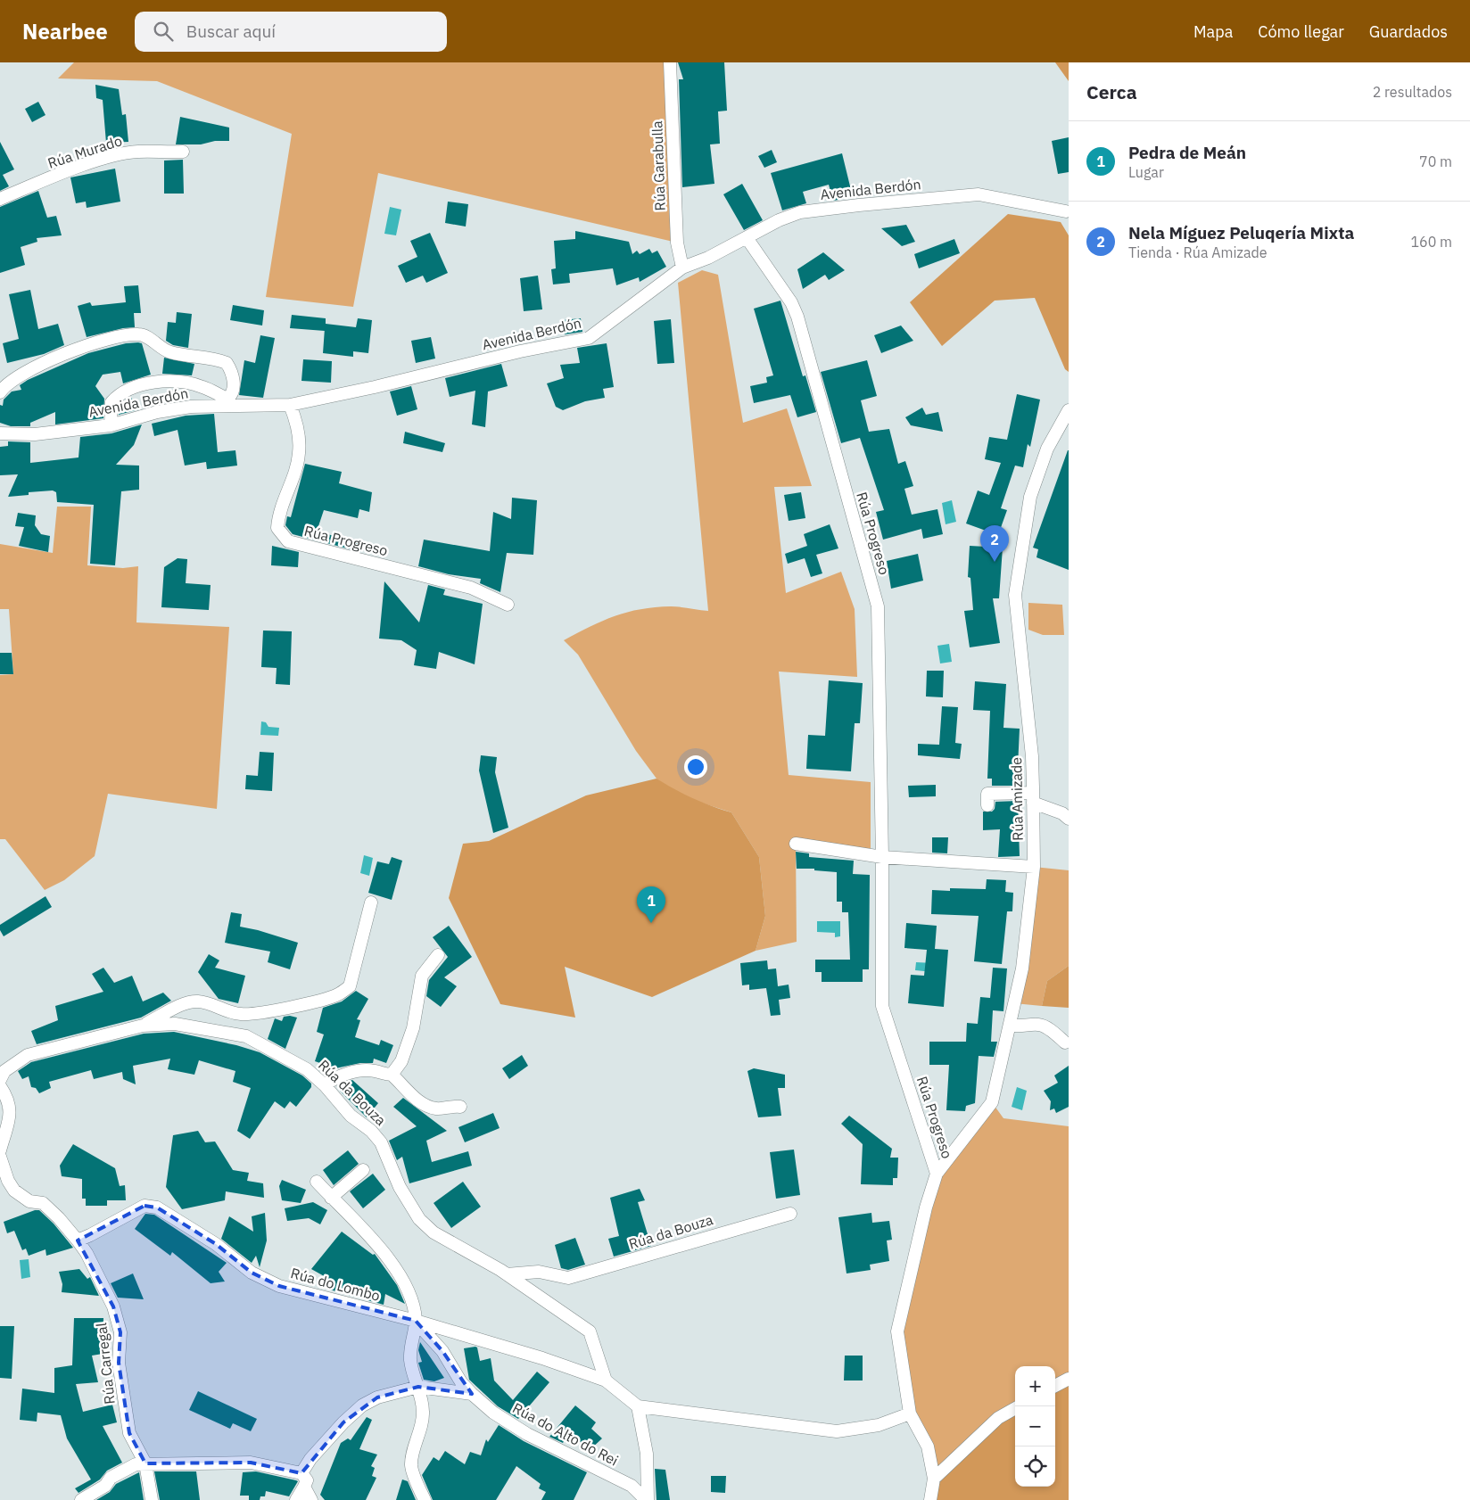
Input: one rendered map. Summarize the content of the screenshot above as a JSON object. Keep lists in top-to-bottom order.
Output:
{
  "streets": {
    "street": [
      "Rúa Murado",
      "Rúa Garabulla",
      "Avenida Berdón",
      "Rúa Progreso",
      "Rúa Amizade",
      "Rúa da Bouza",
      "Rúa do Lombo",
      "Rúa Carregal",
      "Rúa do Alto do Rei"
    ]
  },
  "crossings": [
    ["Rúa Garabulla", "Avenida Berdón"],
    ["Avenida Berdón", "Rúa Progreso"],
    ["Rúa Progreso", "Rúa Amizade"],
    ["Rúa da Bouza", "Rúa do Lombo"],
    ["Rúa do Lombo", "Rúa Carregal"],
    ["Rúa do Lombo", "Rúa do Alto do Rei"]
  ],
  "page": {
    "header": "Nearbee",
    "search": "Buscar aquí",
    "nav": ["Mapa", "Cómo llegar", "Guardados"],
    "heading": ["Cerca", "2 resultados"],
    "list": [
      {
        "mark": "1",
        "name": "Pedra de Meán",
        "note": "Lugar",
        "value": "70 m"
      },
      {
        "mark": "2",
        "name": "Nela Míguez Peluqería Mixta",
        "note": "Tienda · Rúa Amizade",
        "value": "160 m"
      }
    ],
    "pins": ["2", "1"],
    "map_buttons": ["+", "−"]
  }
}
